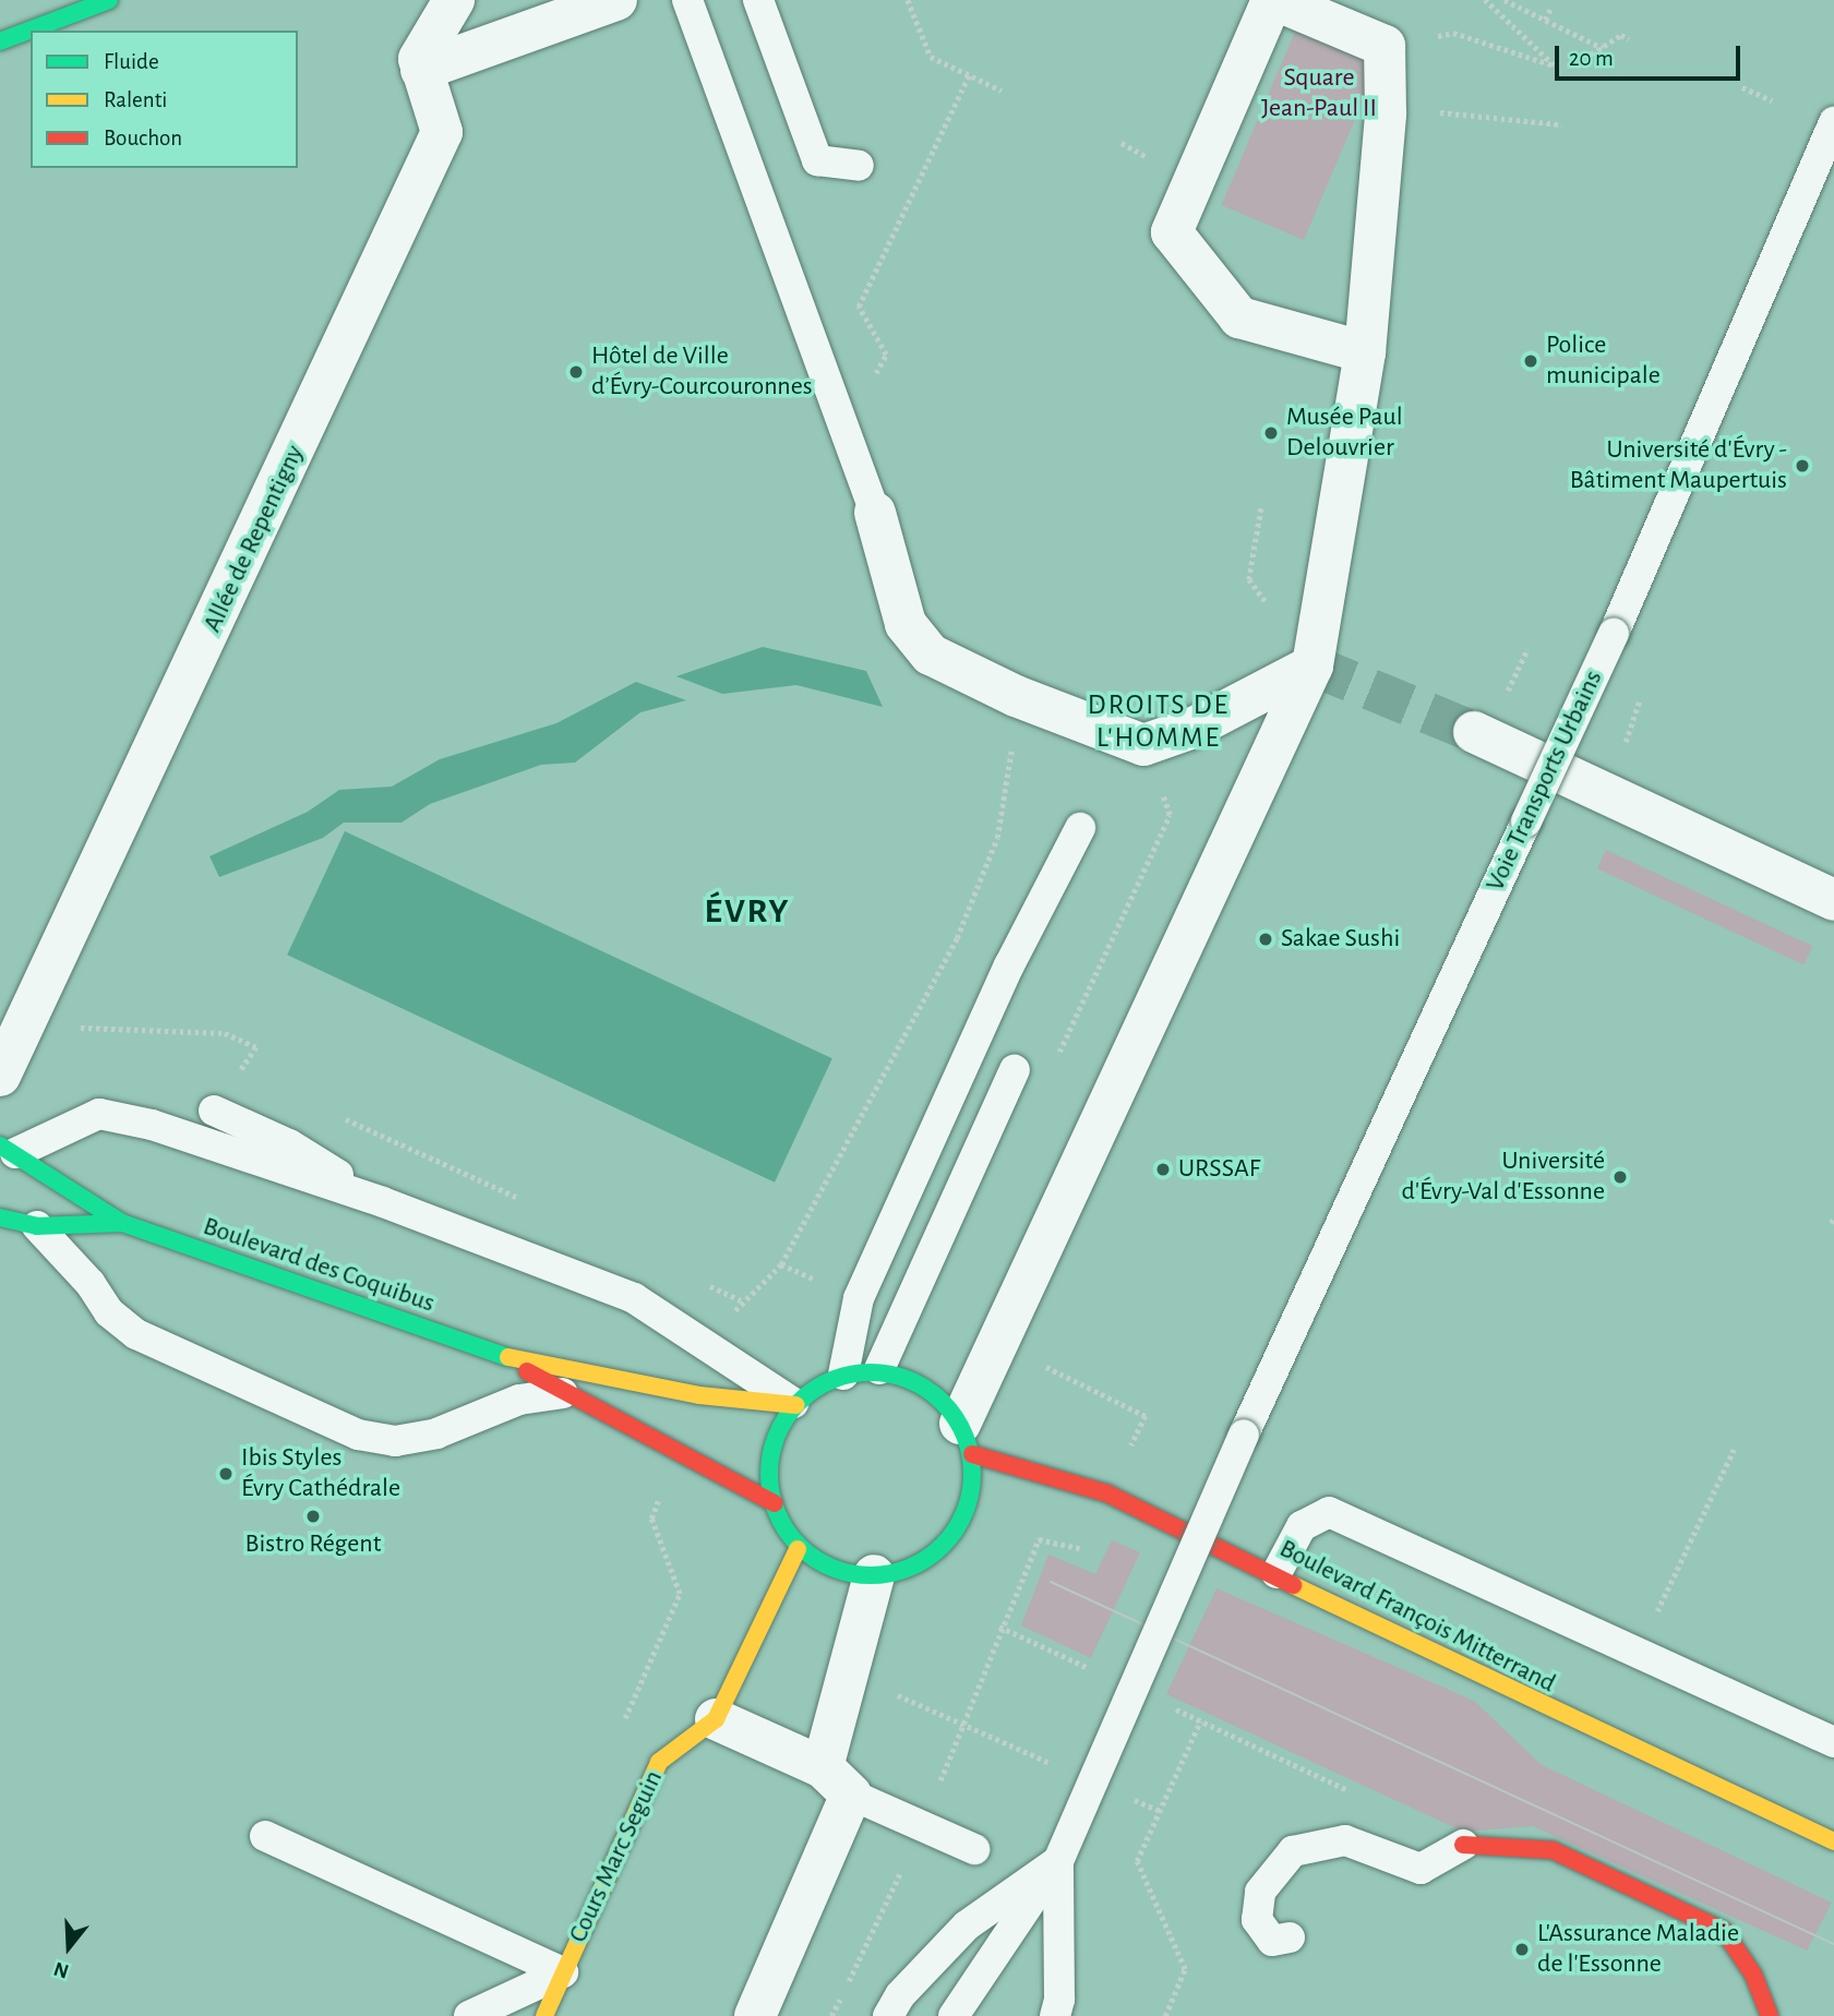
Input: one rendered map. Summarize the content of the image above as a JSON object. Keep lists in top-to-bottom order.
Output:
{
  "streets": {
    "main road": ["Boulevard des Coquibus", "Boulevard François Mitterrand", "Cours Marc Seguin"],
    "street": ["Allée de Repentigny"],
    "lane": ["Voie Transports Urbains"]
  },
  "crossings": [
    ["Boulevard des Coquibus", "Boulevard François Mitterrand"],
    ["Boulevard des Coquibus", "Cours Marc Seguin"],
    ["Boulevard François Mitterrand", "Cours Marc Seguin"]
  ],
  "districts": ["DROITS DE L'HOMME", "ÉVRY"],
  "parks": ["Square Jean-Paul II"],
  "places": [
    "Police municipale",
    "Hôtel de Ville d’Évry-Courcouronnes",
    "Musée Paul Delouvrier",
    "Université d'Évry - Bâtiment Maupertuis",
    "Sakae Sushi",
    "URSSAF",
    "Université d'Évry-Val d'Essonne",
    "Ibis Styles Évry Cathédrale",
    "Bistro Régent",
    "L'Assurance Maladie de l'Essonne"
  ],
  "legend": ["Fluide", "Ralenti", "Bouchon"],
  "scale_bar": "20 m",
  "north": "bottom"
}
